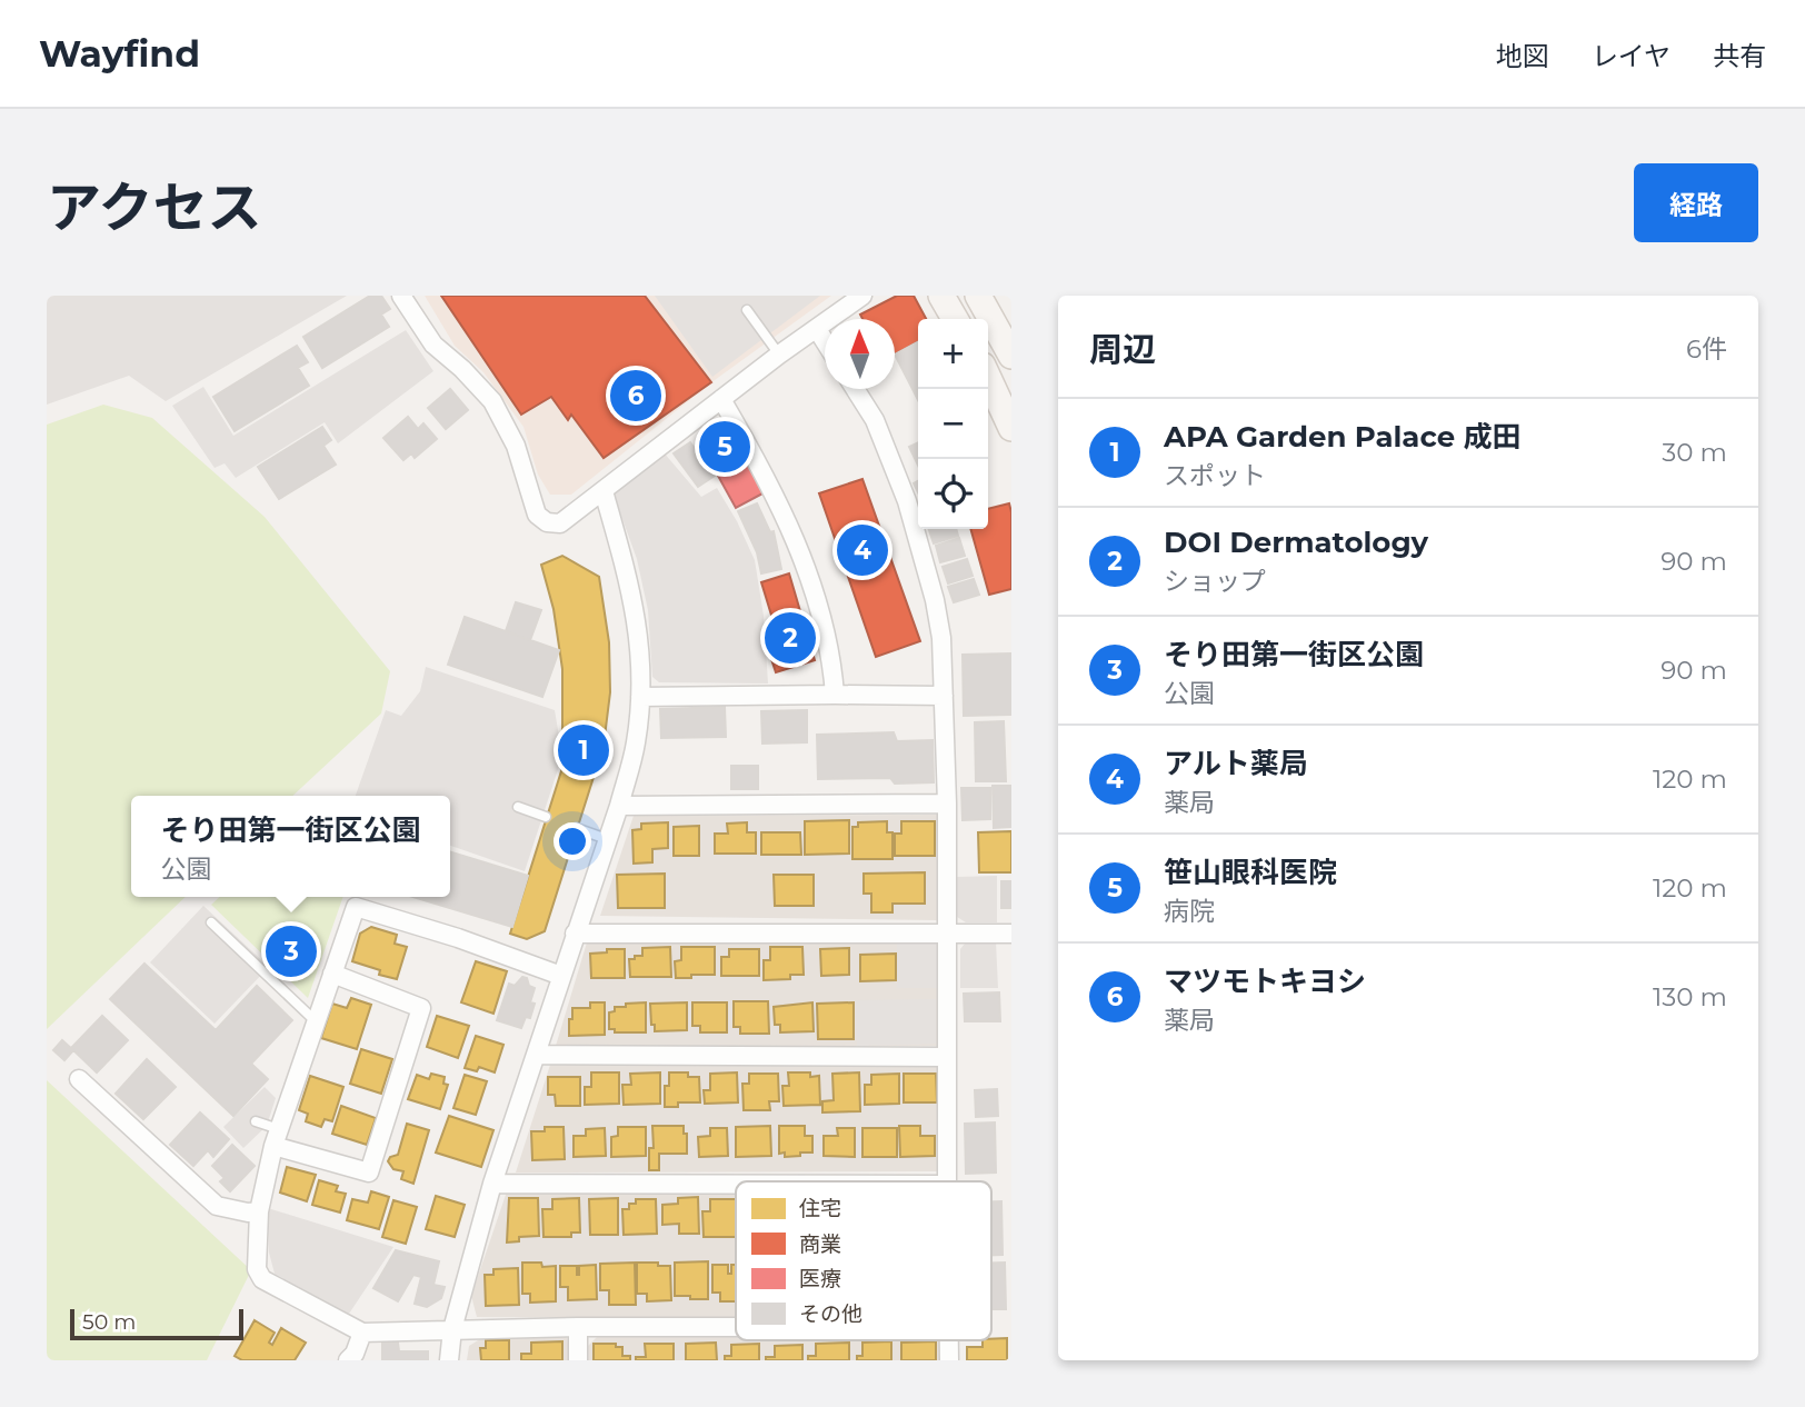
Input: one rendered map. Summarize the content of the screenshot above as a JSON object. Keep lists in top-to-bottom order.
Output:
{
  "legend": [
    "住宅",
    "商業",
    "医療",
    "その他"
  ],
  "scale_bar": "50 m",
  "north": "top",
  "page": {
    "header": "Wayfind",
    "nav": ["地図", "レイヤ", "共有"],
    "title": "アクセス",
    "buttons": "経路",
    "heading": ["周辺", "6件"],
    "map_buttons": ["+", "−"],
    "pins": [
      "6",
      "5",
      "4",
      "2",
      "1",
      "3"
    ],
    "list": [
      {
        "mark": "1",
        "name": "APA Garden Palace 成田",
        "note": "スポット",
        "value": "30 m"
      },
      {
        "mark": "2",
        "name": "DOI Dermatology",
        "note": "ショップ",
        "value": "90 m"
      },
      {
        "mark": "3",
        "name": "そり田第一街区公園",
        "note": "公園",
        "value": "90 m"
      },
      {
        "mark": "4",
        "name": "アルト薬局",
        "note": "薬局",
        "value": "120 m"
      },
      {
        "mark": "5",
        "name": "笹山眼科医院",
        "note": "病院",
        "value": "120 m"
      },
      {
        "mark": "6",
        "name": "マツモトキヨシ",
        "note": "薬局",
        "value": "130 m"
      }
    ],
    "popup": ["そり田第一街区公園", "公園"],
    "scale": "50 m"
  }
}
